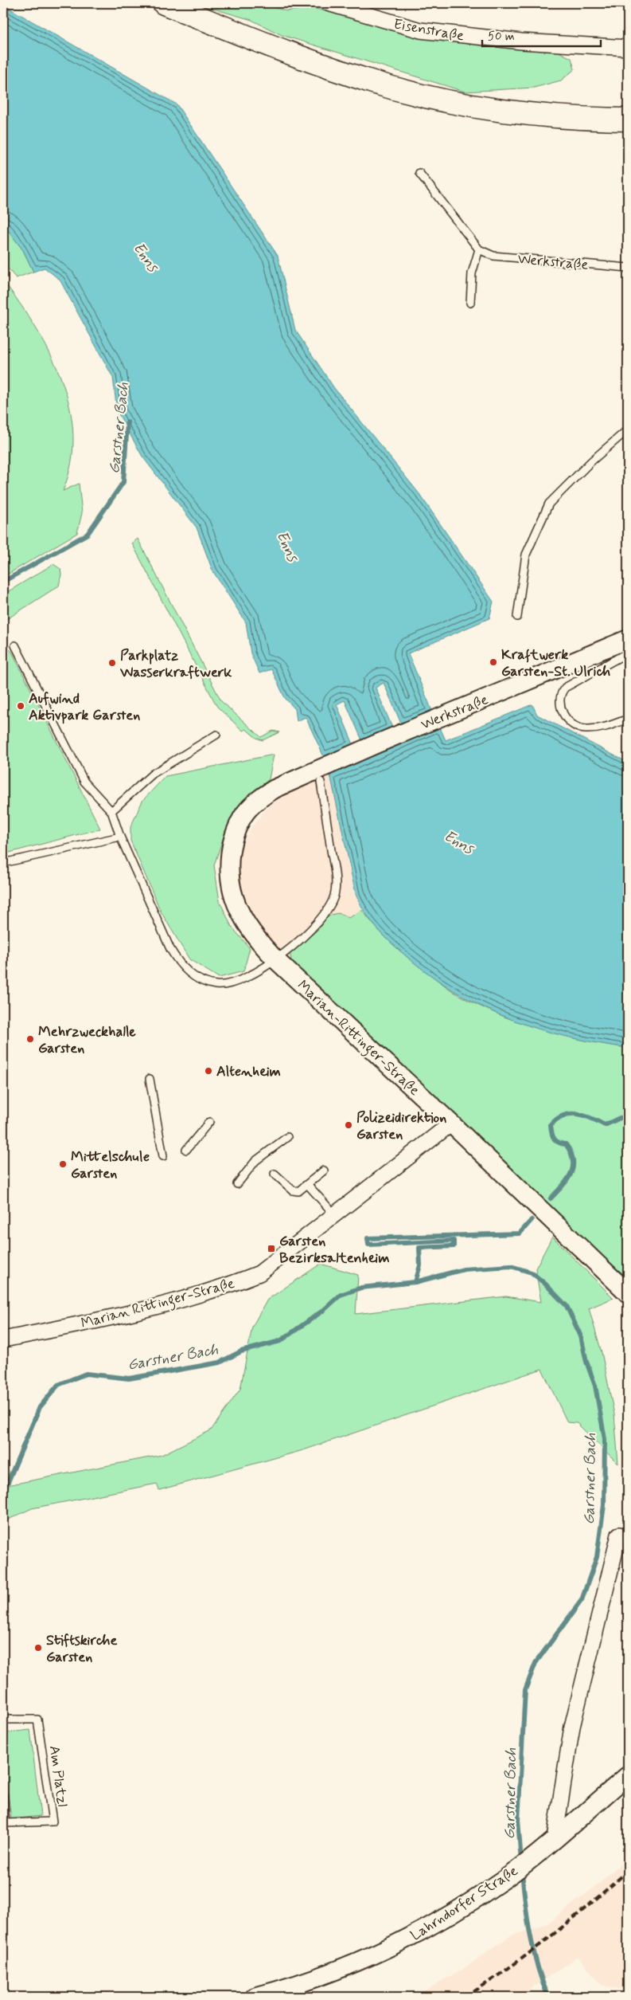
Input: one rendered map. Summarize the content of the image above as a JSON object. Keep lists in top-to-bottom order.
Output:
{
  "streets": {
    "street": [
      "Eisenstraße",
      "Werkstraße",
      "Marian-Rittinger-Straße",
      "Marian Rittinger-Straße",
      "Lahrndorfer Straße"
    ],
    "lane": ["Am Platzl"]
  },
  "crossings": [
    ["Werkstraße", "Marian-Rittinger-Straße"],
    ["Marian-Rittinger-Straße", "Marian Rittinger-Straße"]
  ],
  "water": ["Enns", "Garstner Bach"],
  "places": {
    "other": [
      "Kraftwerk Garsten-St. Ulrich",
      "Parkplatz Wasserkraftwerk",
      "Aufwind Aktivpark Garsten",
      "Mehrzweckhalle Garsten",
      "Altenheim",
      "Polizeidirektion Garsten",
      "Mittelschule Garsten",
      "Stiftskirche Garsten"
    ],
    "transit": ["Garsten Bezirksaltenheim"]
  },
  "scale_bar": "50 m"
}
